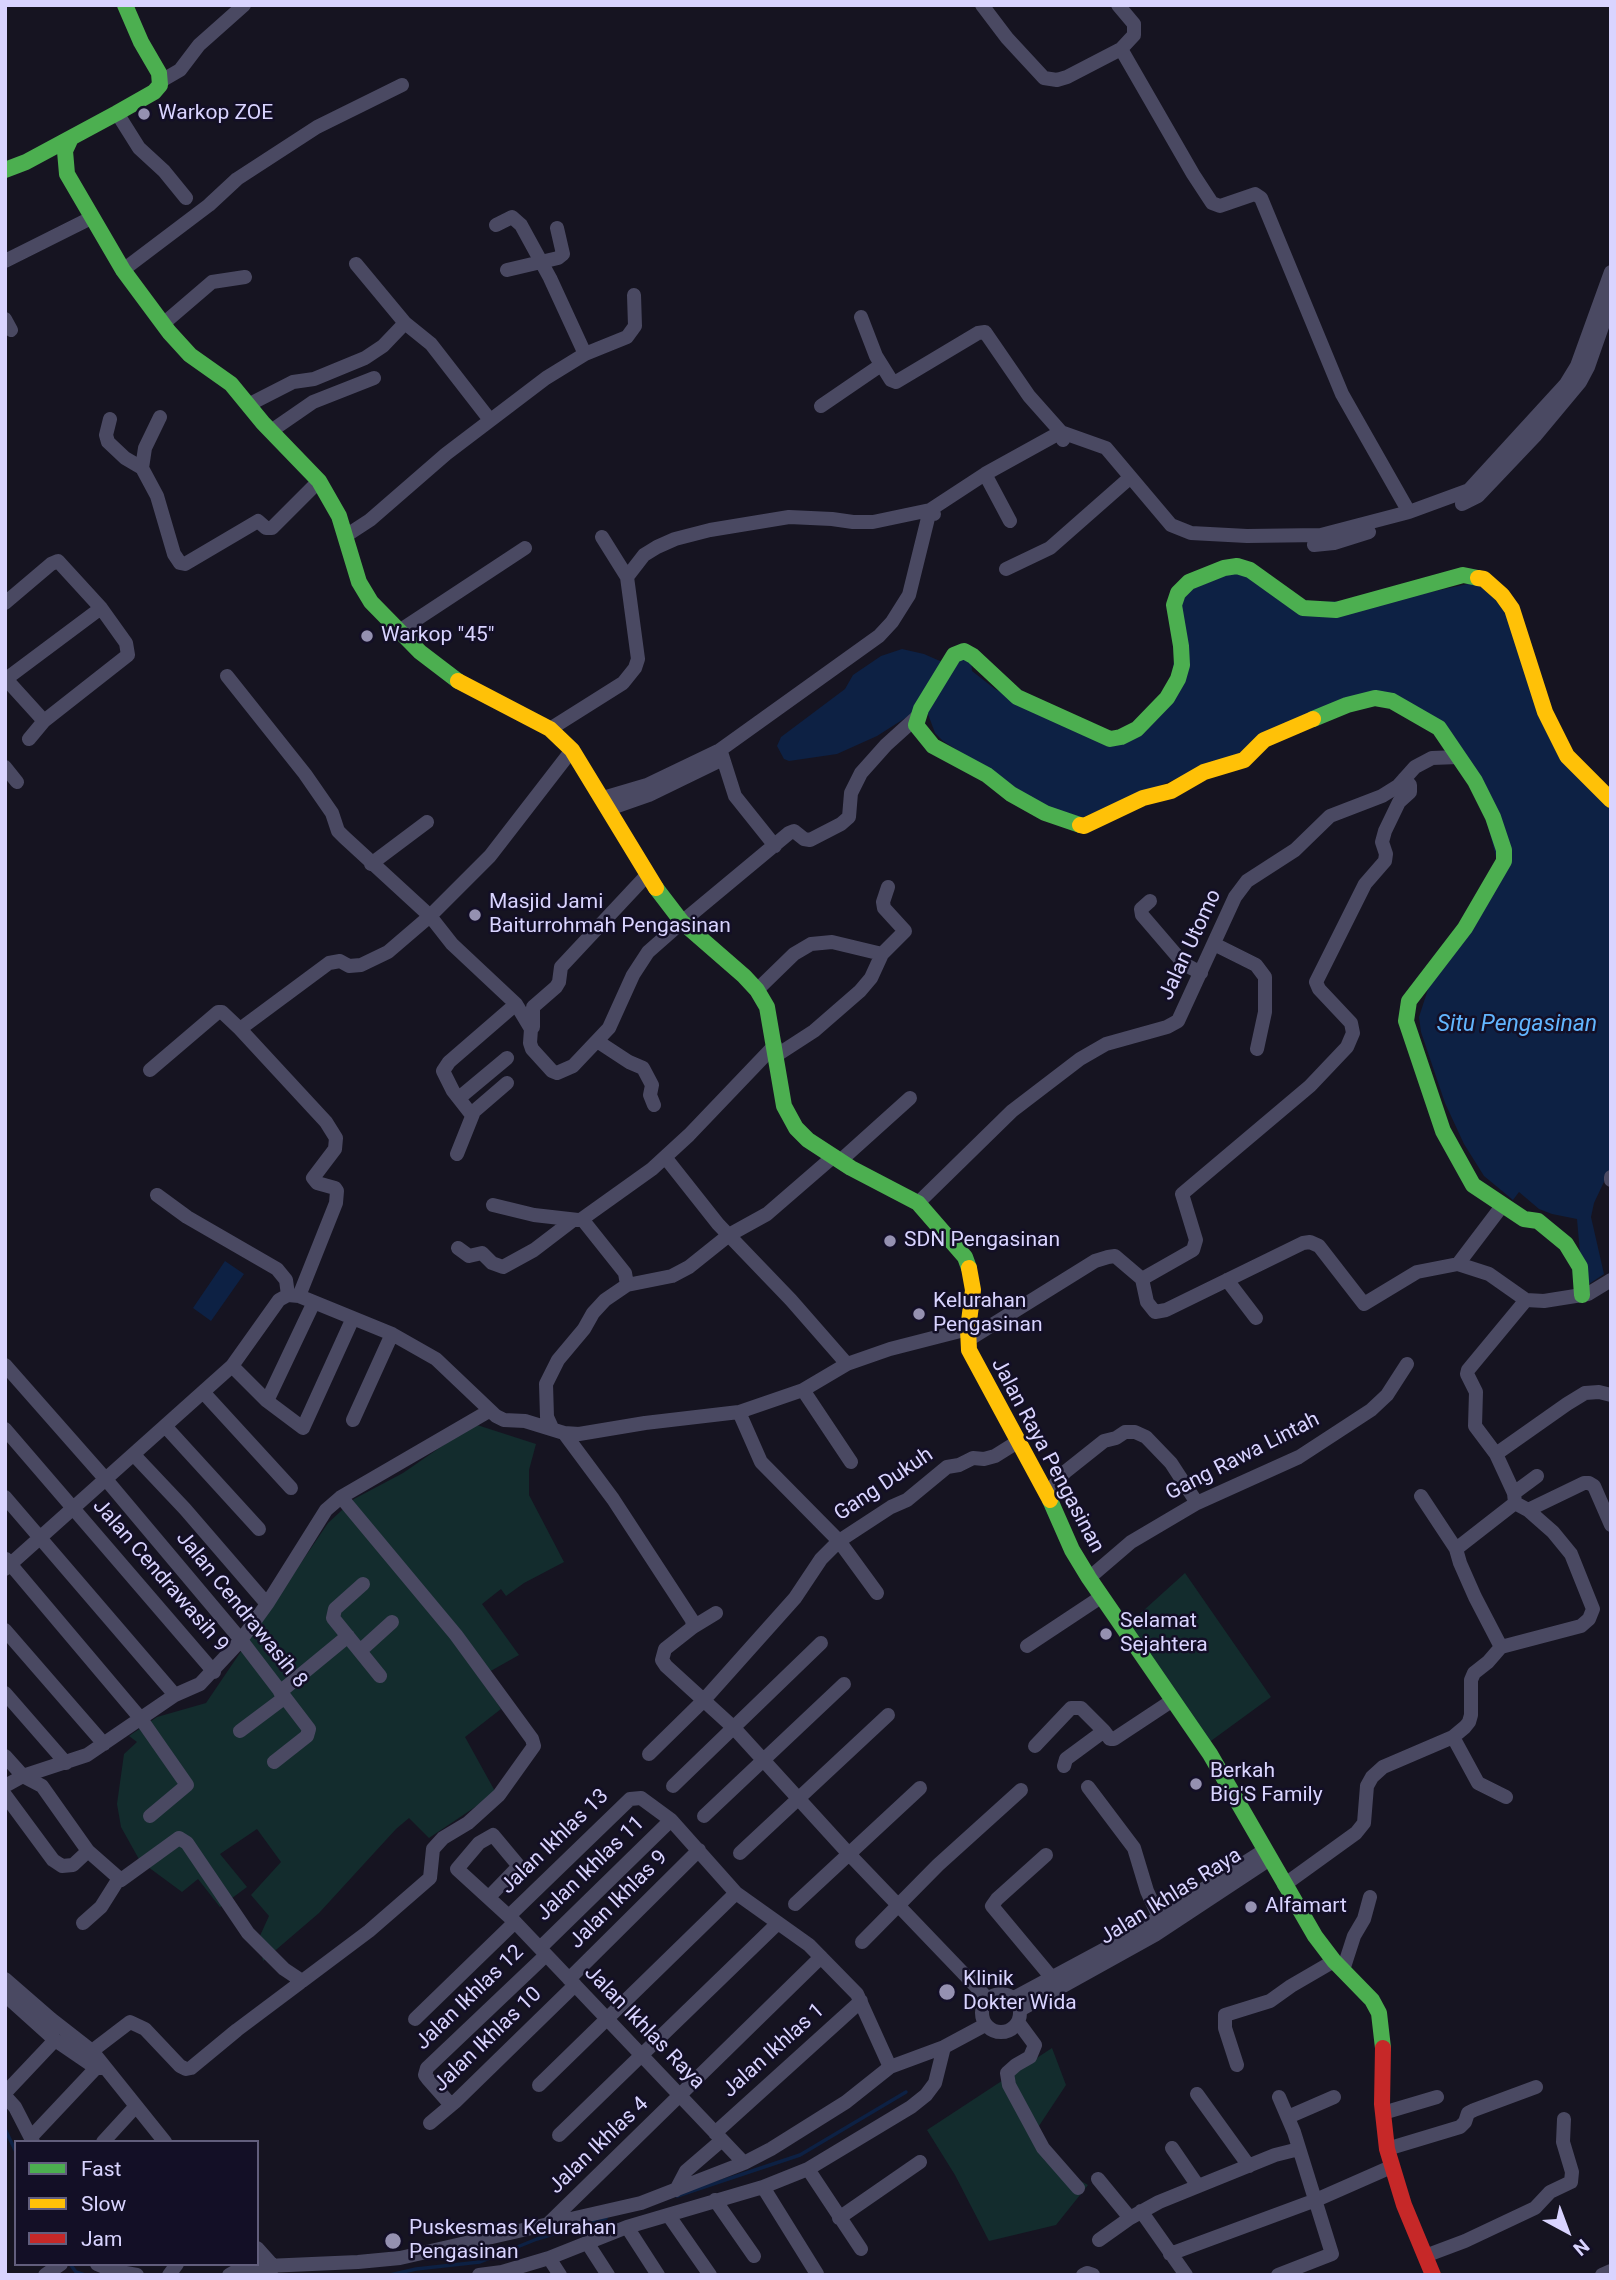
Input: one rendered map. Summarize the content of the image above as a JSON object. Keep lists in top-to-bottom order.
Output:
{
  "streets": {
    "main road": ["Jalan Raya Pengasinan"],
    "street": [
      "Jalan Utomo",
      "Gang Rawa Lintah",
      "Gang Dukuh",
      "Jalan Cendrawasih 9",
      "Jalan Cendrawasih 8",
      "Jalan Ikhlas 13",
      "Jalan Ikhlas 11",
      "Jalan Ikhlas Raya",
      "Jalan Ikhlas 9",
      "Jalan Ikhlas 12",
      "Jalan Ikhlas 10",
      "Jalan Ikhlas 1",
      "Jalan Ikhlas 4"
    ]
  },
  "crossings": [
    ["Jalan Utomo", "Jalan Raya Pengasinan"],
    ["Jalan Raya Pengasinan", "Gang Rawa Lintah"],
    ["Jalan Raya Pengasinan", "Gang Dukuh"],
    ["Jalan Raya Pengasinan", "Jalan Ikhlas Raya"],
    ["Jalan Ikhlas 13", "Jalan Ikhlas 11"],
    ["Jalan Ikhlas 13", "Jalan Ikhlas Raya"],
    ["Jalan Ikhlas 11", "Jalan Ikhlas Raya"],
    ["Jalan Ikhlas 11", "Jalan Ikhlas 12"],
    ["Jalan Ikhlas Raya", "Jalan Ikhlas 9"],
    ["Jalan Ikhlas Raya", "Jalan Ikhlas 12"],
    ["Jalan Ikhlas Raya", "Jalan Ikhlas 10"],
    ["Jalan Ikhlas Raya", "Jalan Ikhlas 1"],
    ["Jalan Ikhlas Raya", "Jalan Ikhlas 4"],
    ["Jalan Ikhlas 9", "Jalan Ikhlas 10"],
    ["Jalan Ikhlas 12", "Jalan Ikhlas 10"]
  ],
  "water": ["Situ Pengasinan"],
  "places": [
    "Warkop ZOE",
    "Warkop \"45\"",
    "Masjid Jami Baiturrohmah Pengasinan",
    "SDN Pengasinan",
    "Kelurahan Pengasinan",
    "Selamat Sejahtera",
    "Berkah Big'S Family",
    "Alfamart",
    "Klinik Dokter Wida",
    "Puskesmas Kelurahan Pengasinan"
  ],
  "legend": ["Fast", "Slow", "Jam"],
  "north": "bottom right"
}
